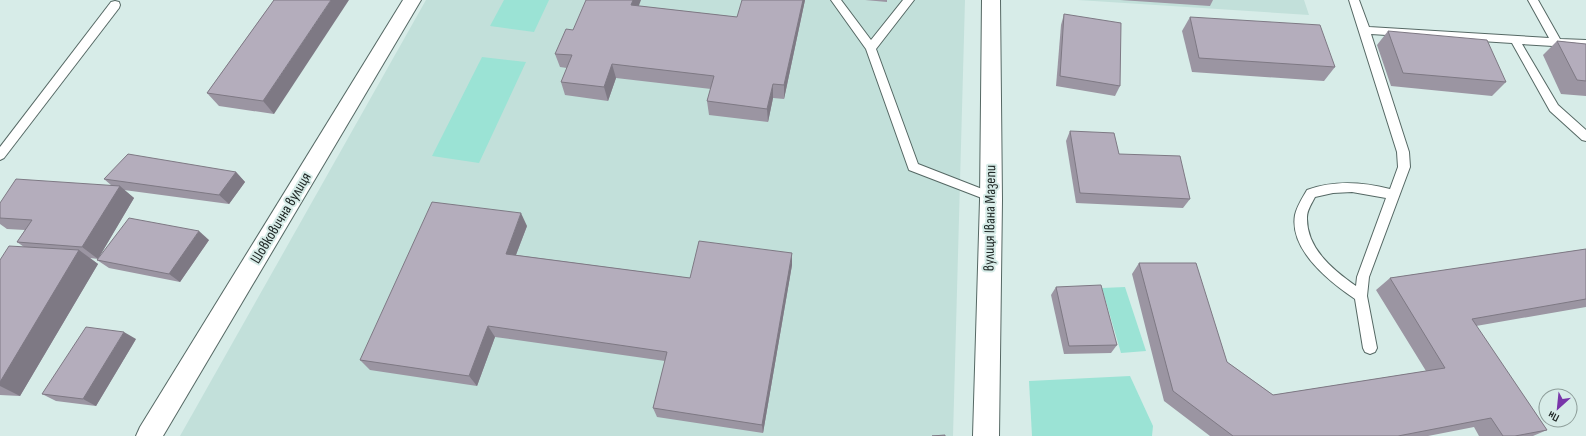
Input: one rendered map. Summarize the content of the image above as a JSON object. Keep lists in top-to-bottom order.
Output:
{
  "streets": {
    "street": ["Шовковична вулиця", "вулиця Івана Мазепи"]
  },
  "north": "bottom left"
}
